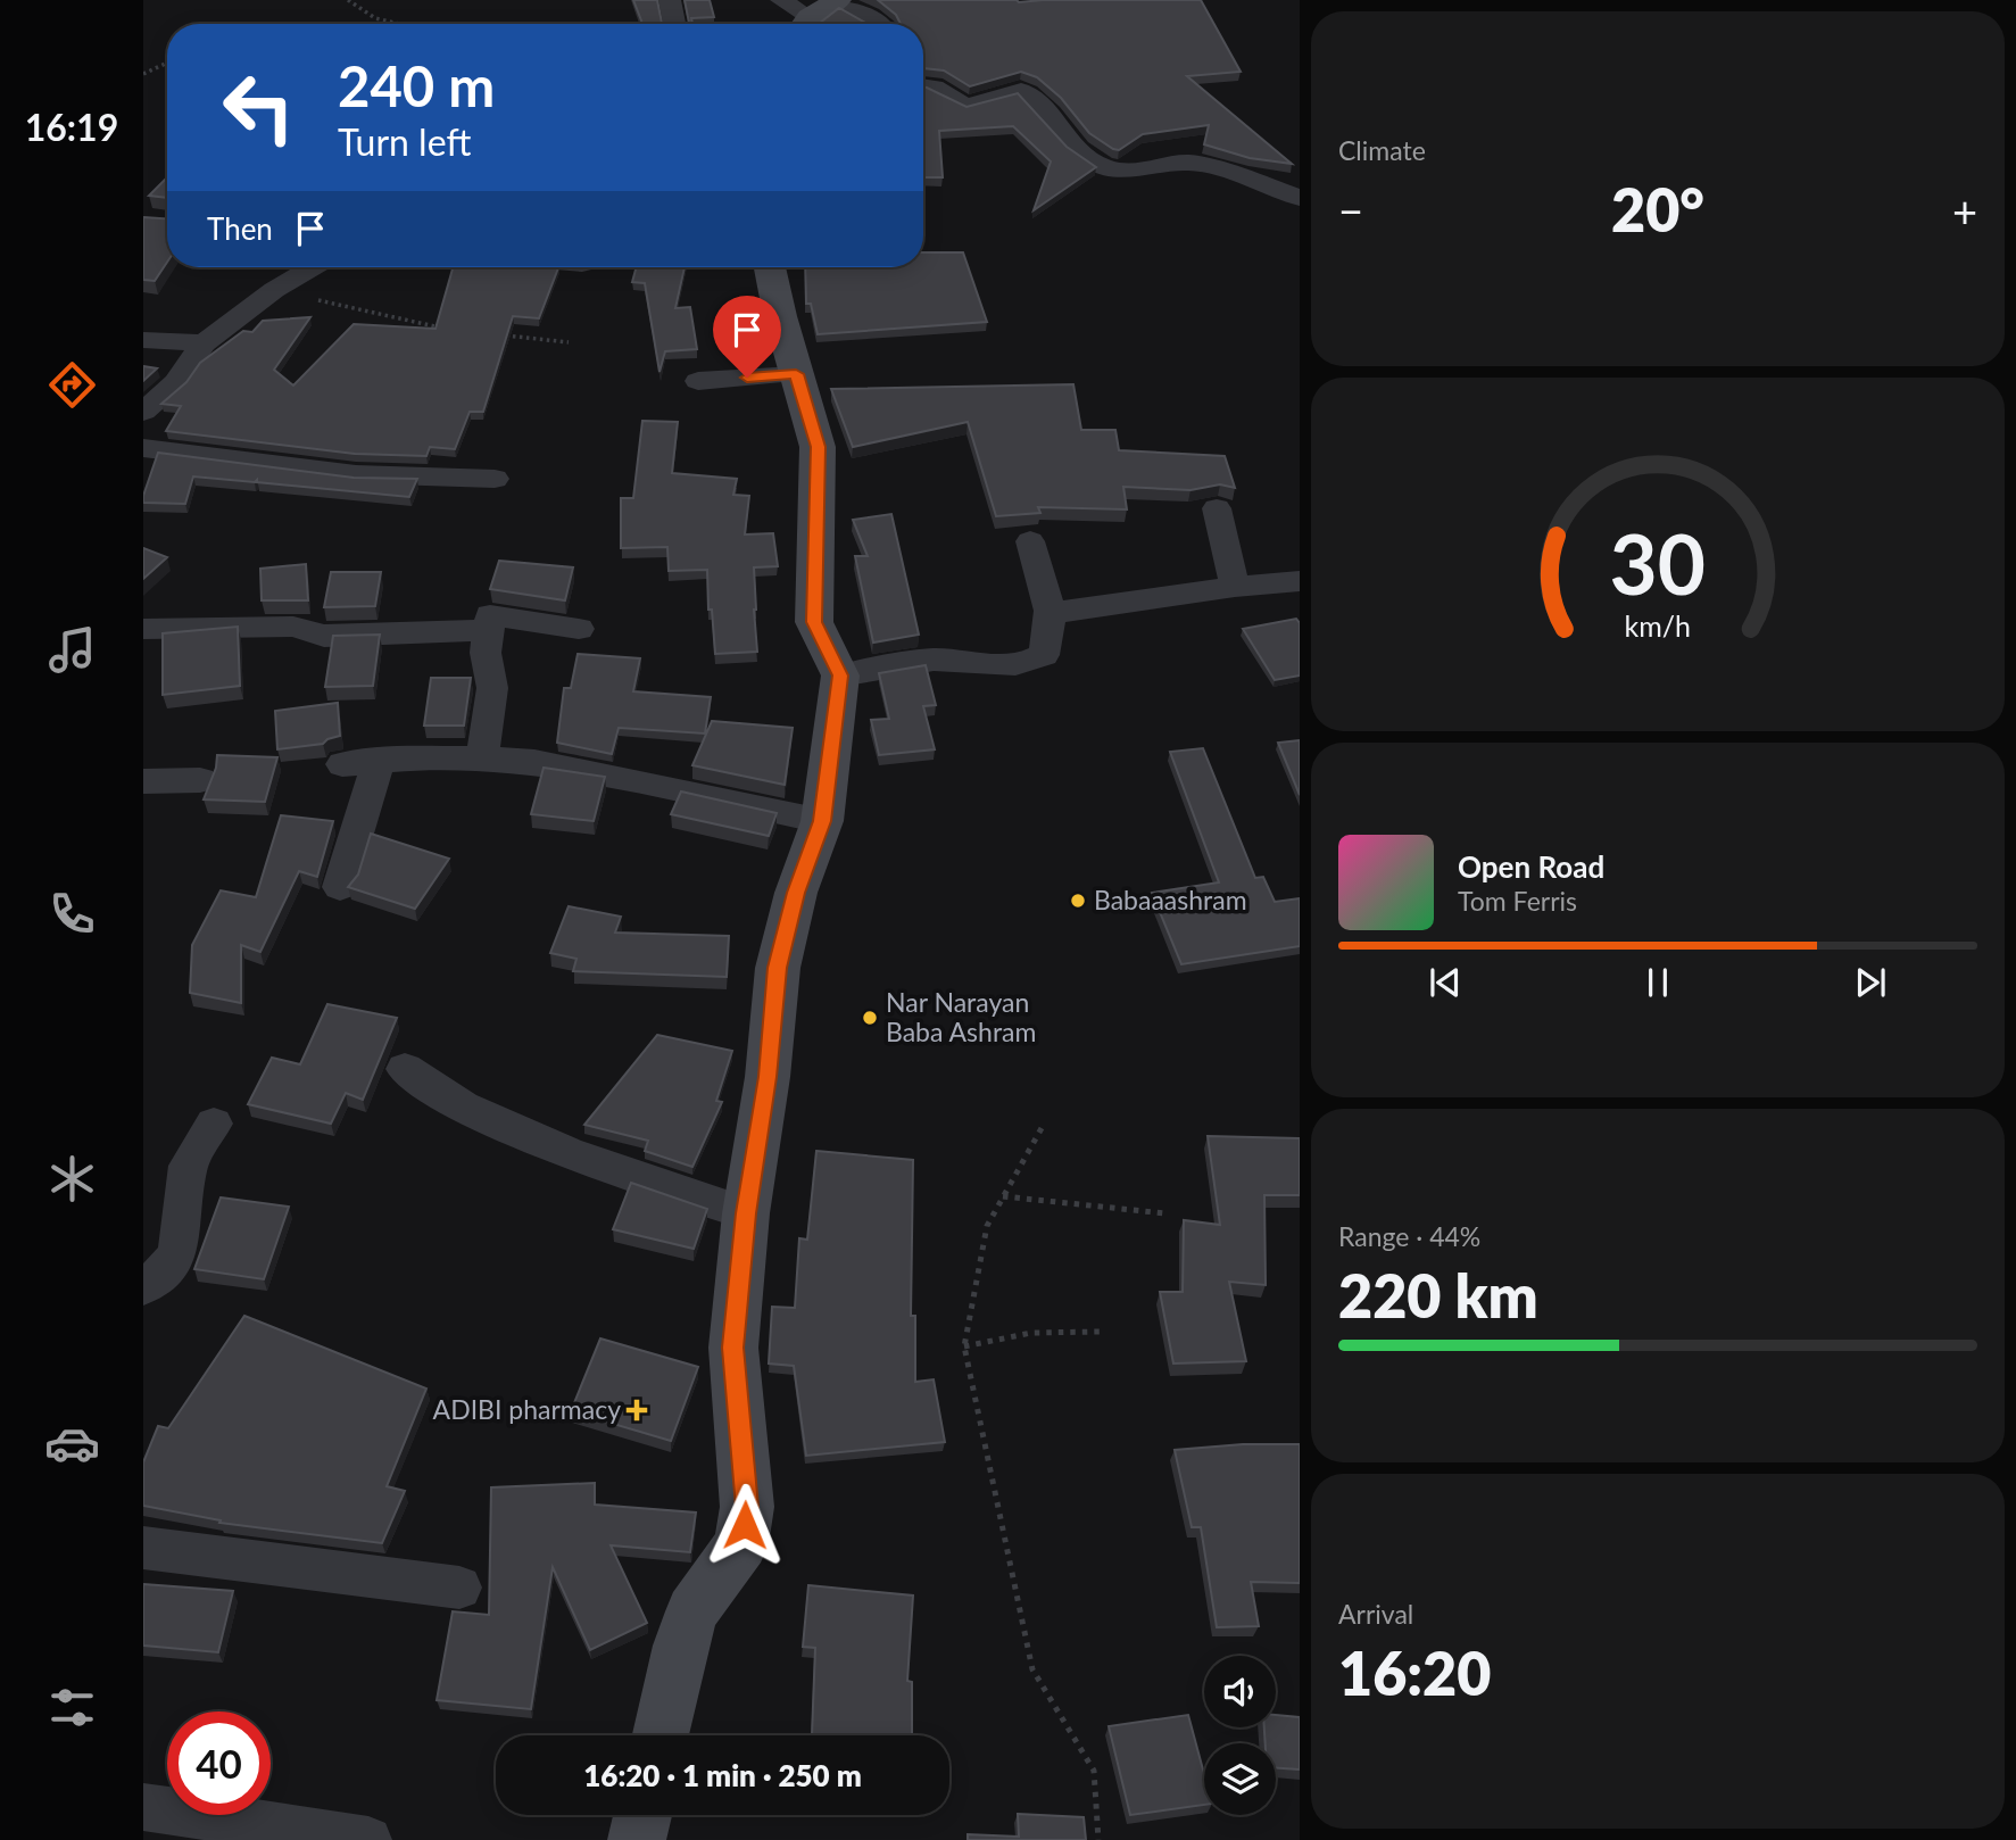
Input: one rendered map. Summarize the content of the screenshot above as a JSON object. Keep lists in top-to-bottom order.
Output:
{
  "places": {
    "other": ["Babaaashram", "Nar Narayan Baba Ashram"],
    "health": ["ADIBI pharmacy"]
  },
  "page": {
    "tabs": "16:19",
    "tile": [
      "Climate",
      ["Range · 44%", "220 km"],
      ["Arrival", "16:20"]
    ],
    "turn": ["240 m", "Turn left"],
    "heat": ["−", "20°", "+"],
    "then": "Then",
    "song": ["Open Road", "Tom Ferris"],
    "limit": "40",
    "trip": "16:20 · 1 min · 250 m",
    "gauge": ["30", "km/h"]
  }
}
